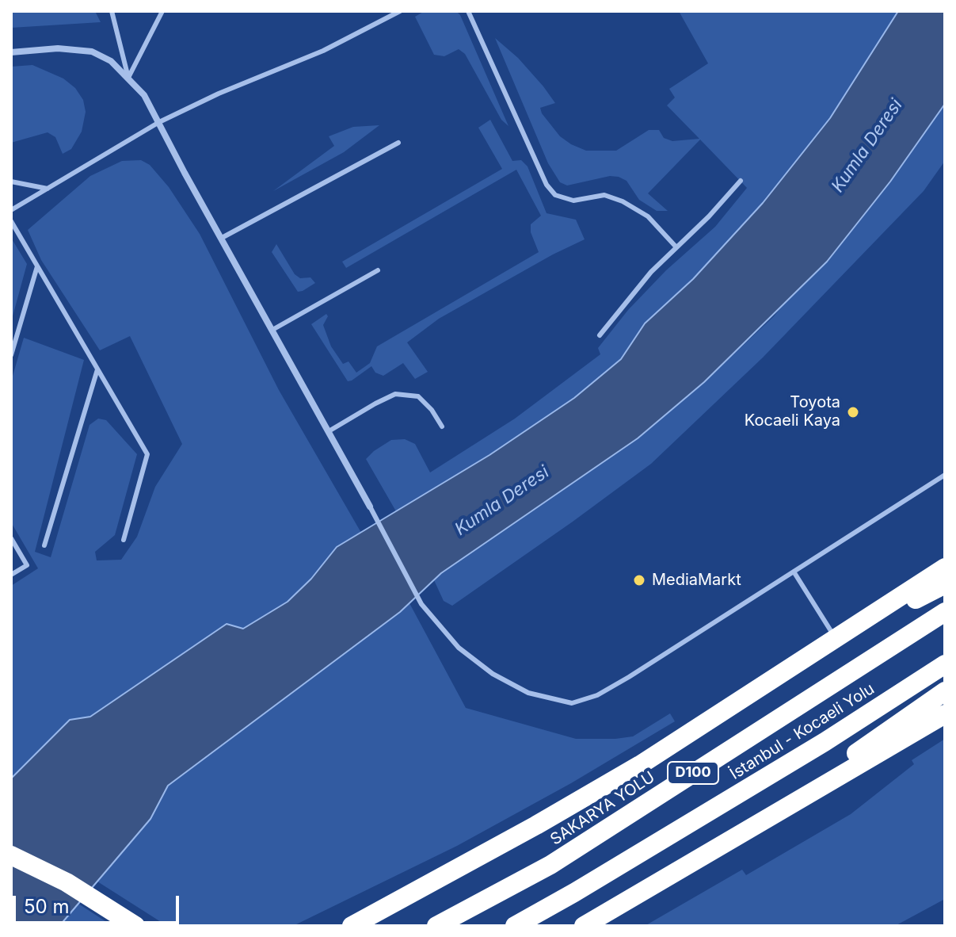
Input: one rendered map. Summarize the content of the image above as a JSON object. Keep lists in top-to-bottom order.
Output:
{
  "streets": {
    "highway": ["İstanbul - Kocaeli Yolu", "D100", "SAKARYA YOLU"]
  },
  "water": ["Kumla Deresi"],
  "places": ["Toyota Kocaeli Kaya", "MediaMarkt"],
  "scale_bar": "50 m"
}
